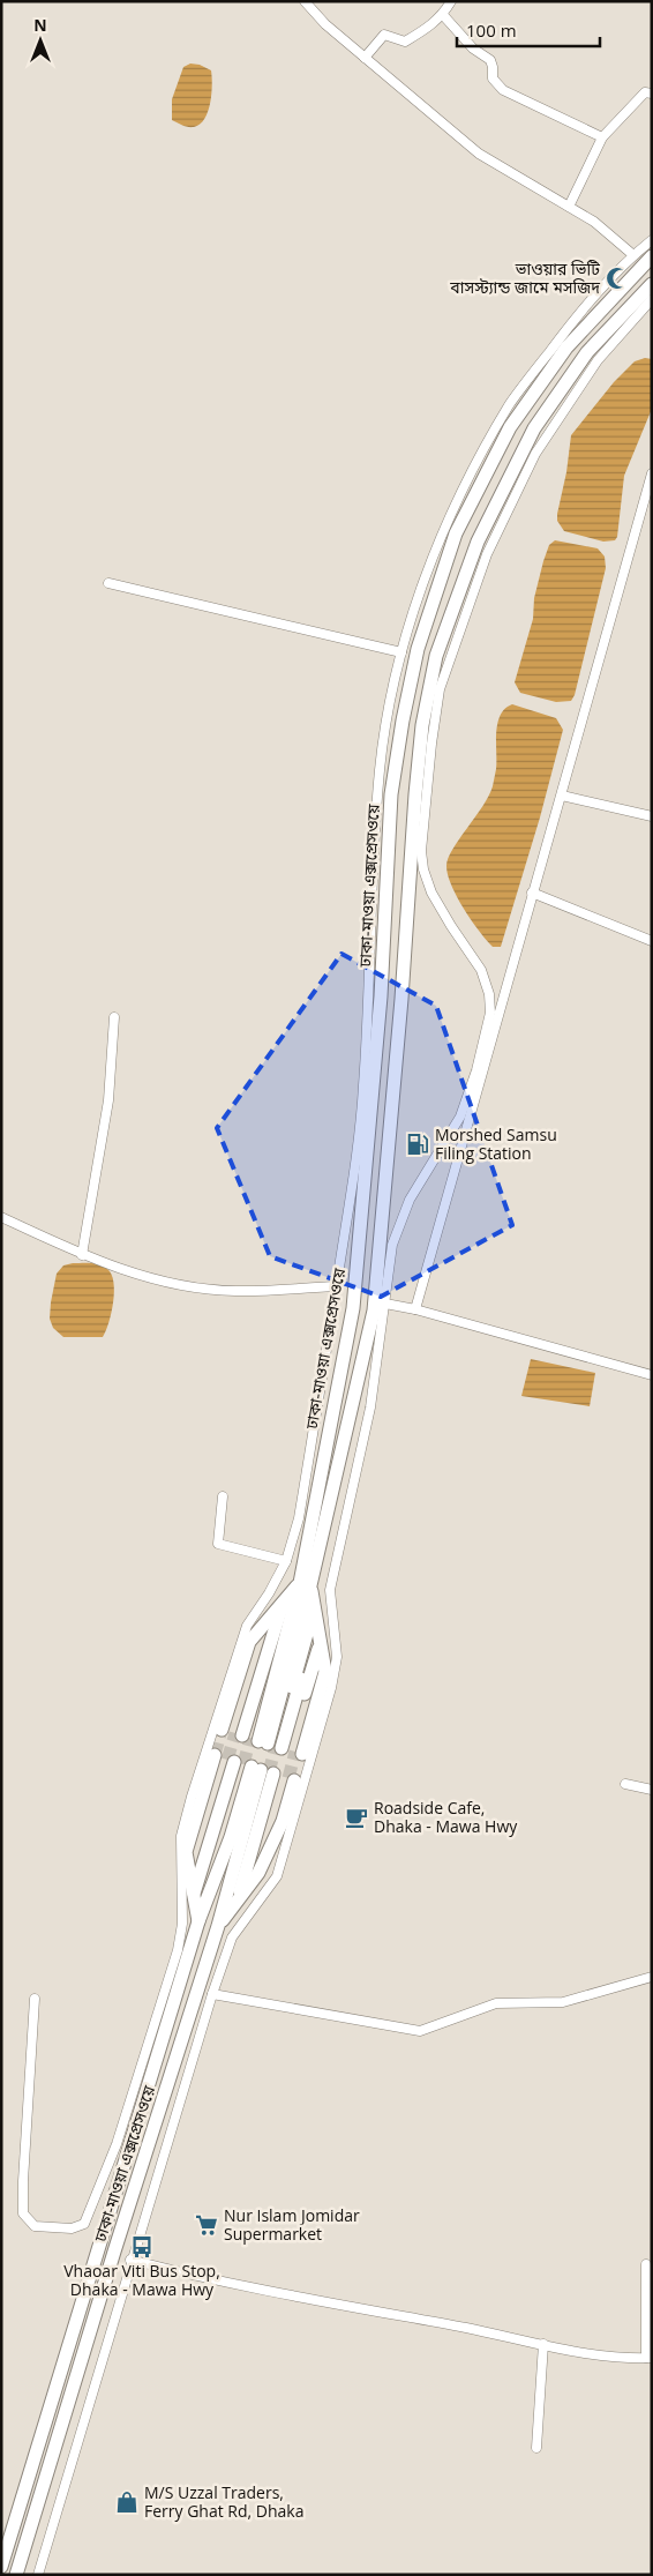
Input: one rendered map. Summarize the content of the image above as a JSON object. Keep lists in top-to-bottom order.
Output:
{
  "streets": {
    "highway": ["ঢাকা-মাওয়া এক্সপ্রেসওয়ে"]
  },
  "places": {
    "mosque": ["ভাওয়ার ভিটি বাসস্ট্যান্ড জামে মসজিদ"],
    "fuel station": ["Morshed Samsu Filing Station"],
    "cafe": ["Roadside Cafe, Dhaka - Mawa Hwy"],
    "supermarket": ["Nur Islam Jomidar Supermarket"],
    "bus stop": ["Vhaoar Viti Bus Stop, Dhaka - Mawa Hwy"],
    "shop": ["M/S Uzzal Traders, Ferry Ghat Rd, Dhaka"]
  },
  "scale_bar": "100 m",
  "north": "top"
}
